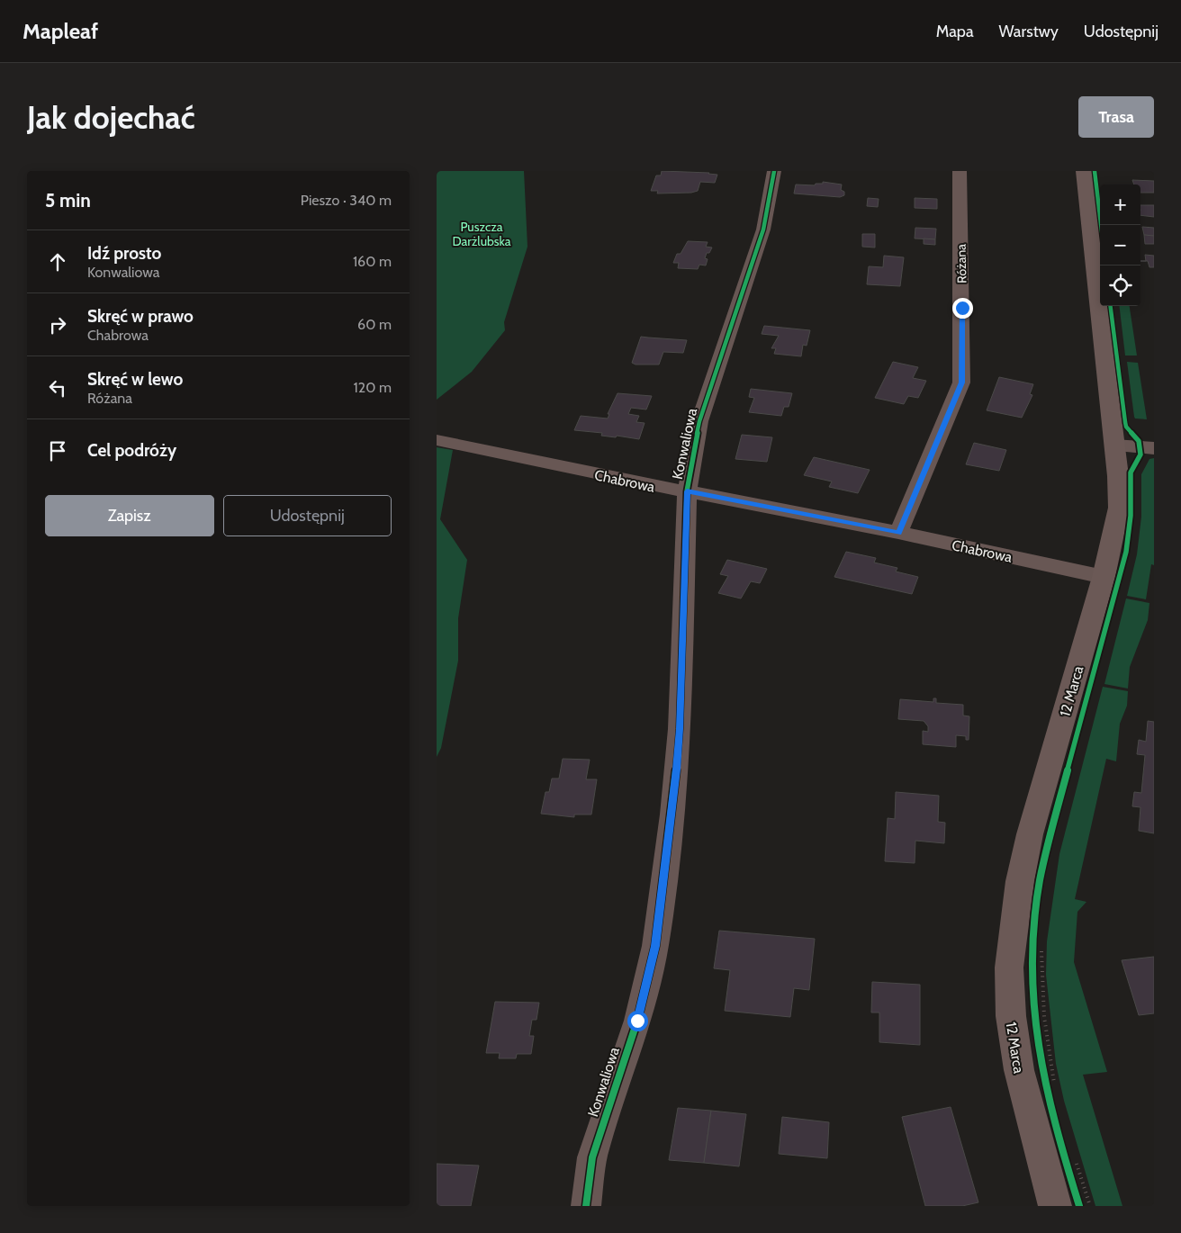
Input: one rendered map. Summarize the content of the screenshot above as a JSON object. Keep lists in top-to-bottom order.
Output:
{
  "streets": {
    "street": [
      "Różana",
      "Konwaliowa",
      "Chabrowa",
      "12 Marca"
    ]
  },
  "crossings": [
    ["Różana", "Chabrowa"],
    ["Konwaliowa", "Chabrowa"],
    ["Chabrowa", "12 Marca"]
  ],
  "parks": ["Puszcza Darżlubska"],
  "page": {
    "header": "Mapleaf",
    "nav": ["Mapa", "Warstwy", "Udostępnij"],
    "buttons": [
      "Trasa",
      ["Zapisz", "Udostępnij"]
    ],
    "title": "Jak dojechać",
    "heading": ["5 min", "Pieszo · 340 m"],
    "map_buttons": ["+", "−"],
    "list": [
      ["Idź prosto", "Konwaliowa", "160 m"],
      ["Skręć w prawo", "Chabrowa", "60 m"],
      ["Skręć w lewo", "Różana", "120 m"],
      "Cel podróży"
    ]
  }
}
